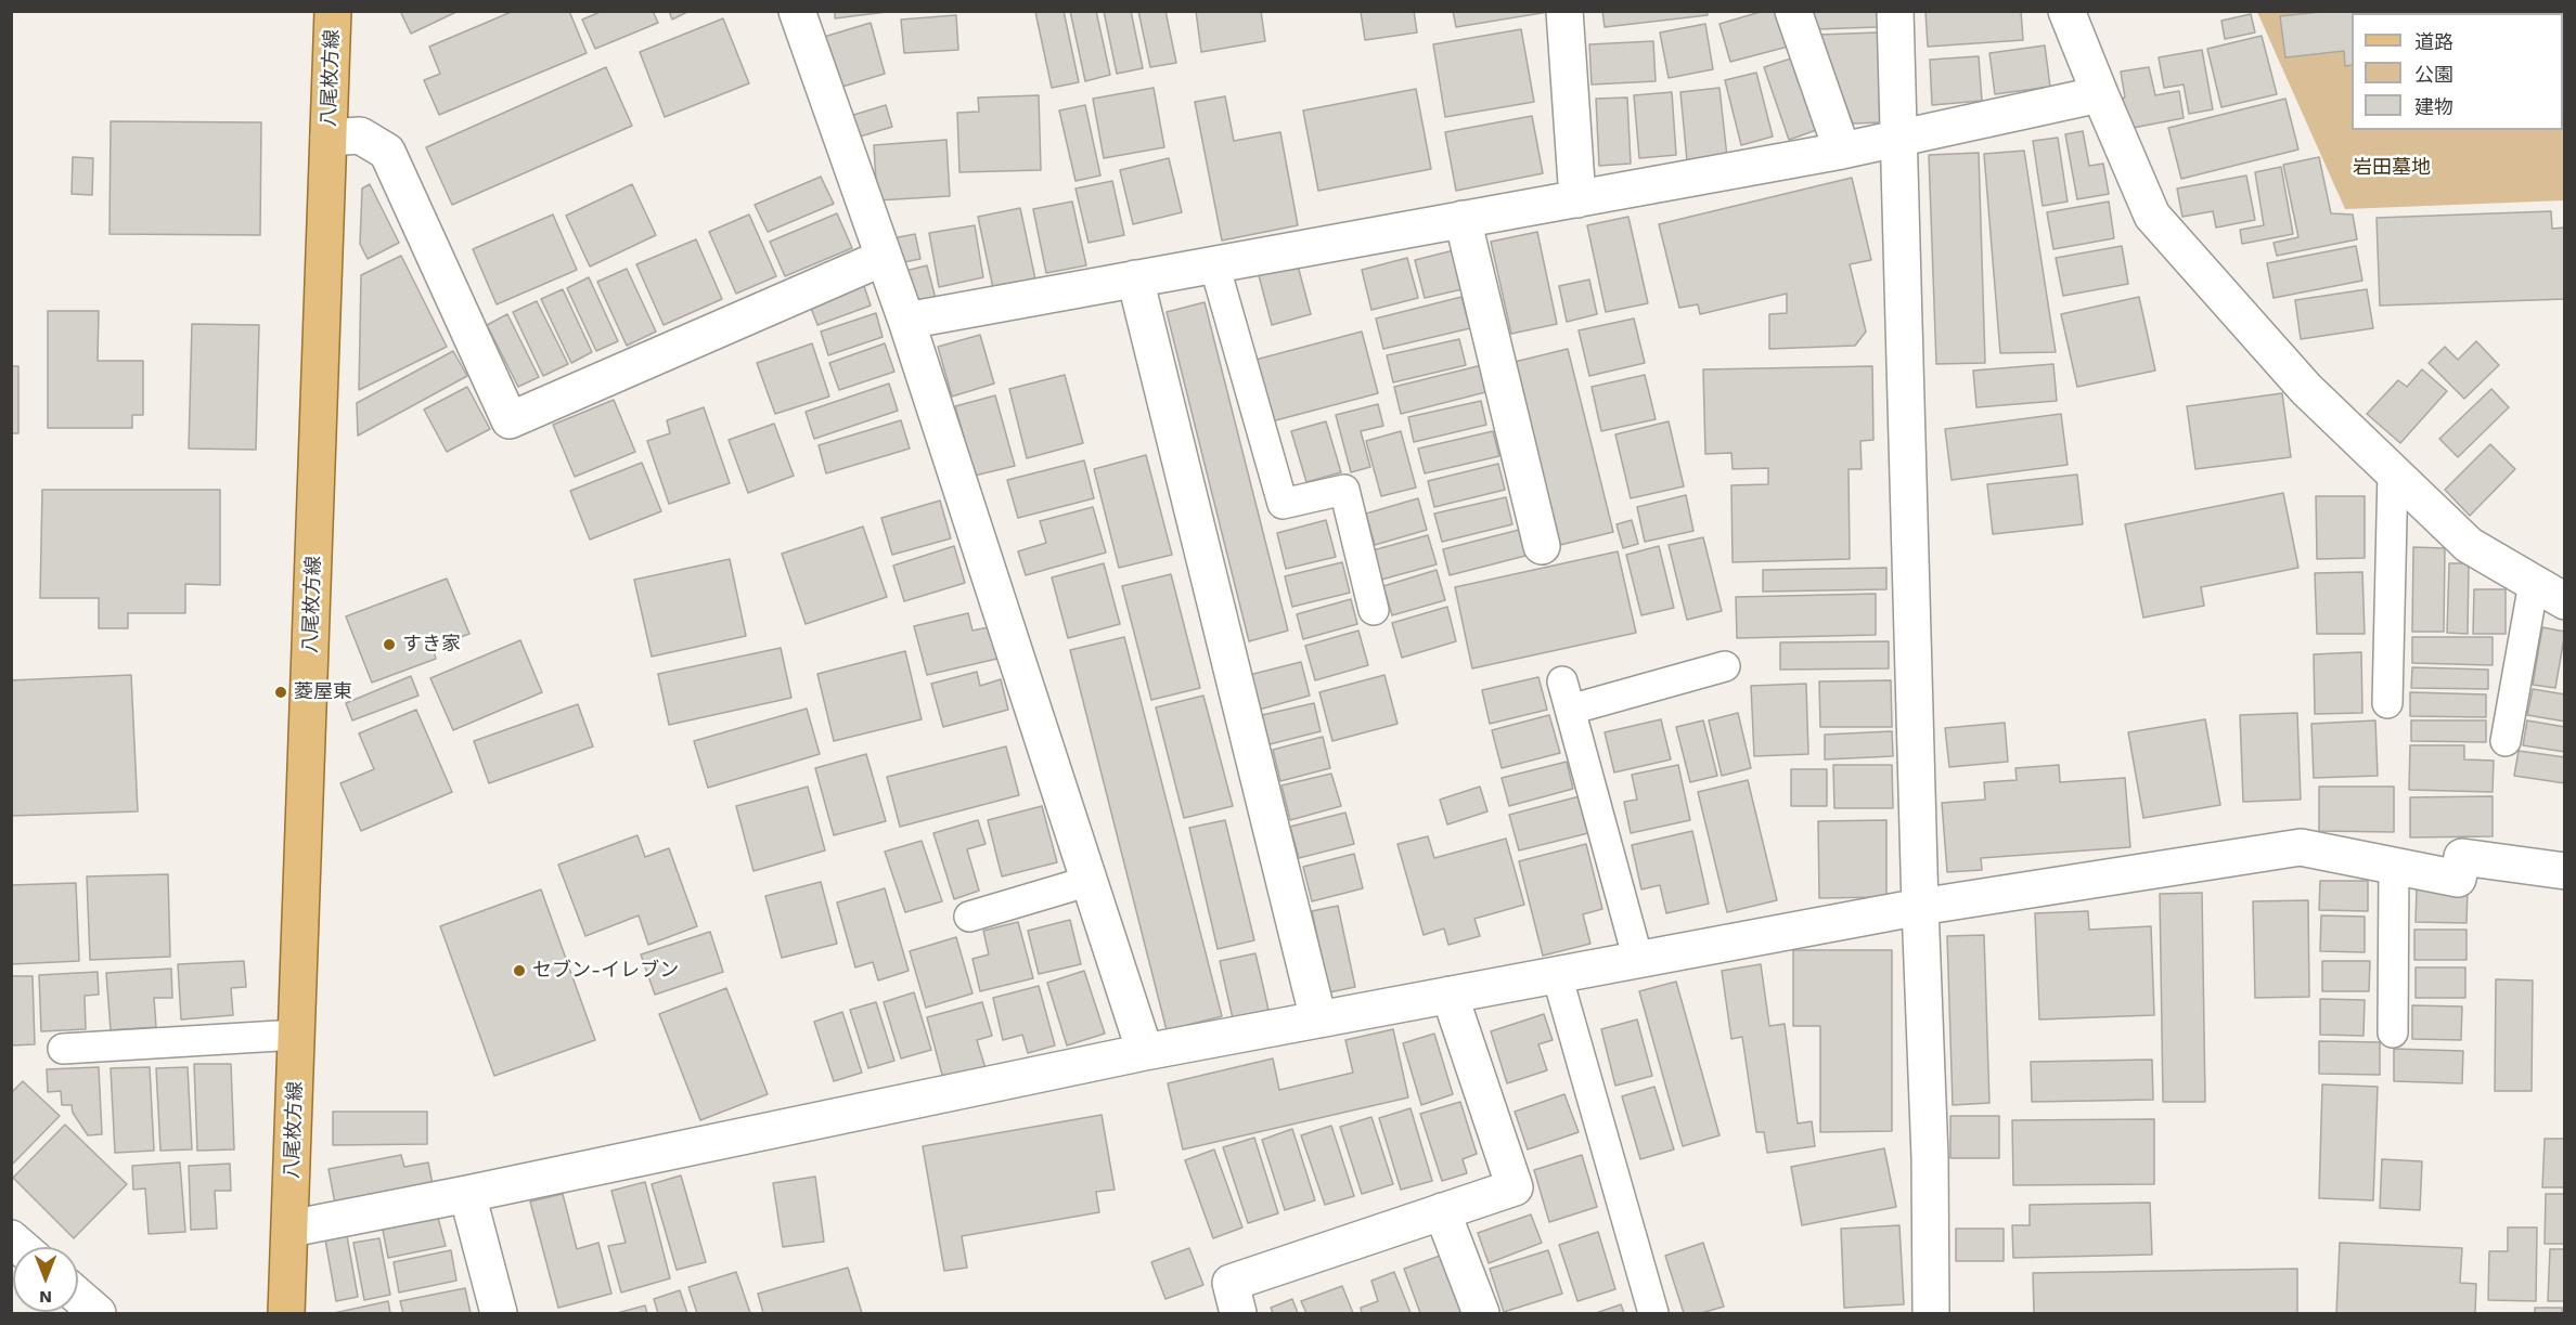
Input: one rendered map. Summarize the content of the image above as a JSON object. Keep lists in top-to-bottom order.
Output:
{
  "streets": {
    "main road": ["八尾枚方線"]
  },
  "parks": ["岩田墓地"],
  "places": ["すき家", "菱屋東", "セブン-イレブン"],
  "legend": ["道路", "公園", "建物"],
  "north": "bottom"
}
